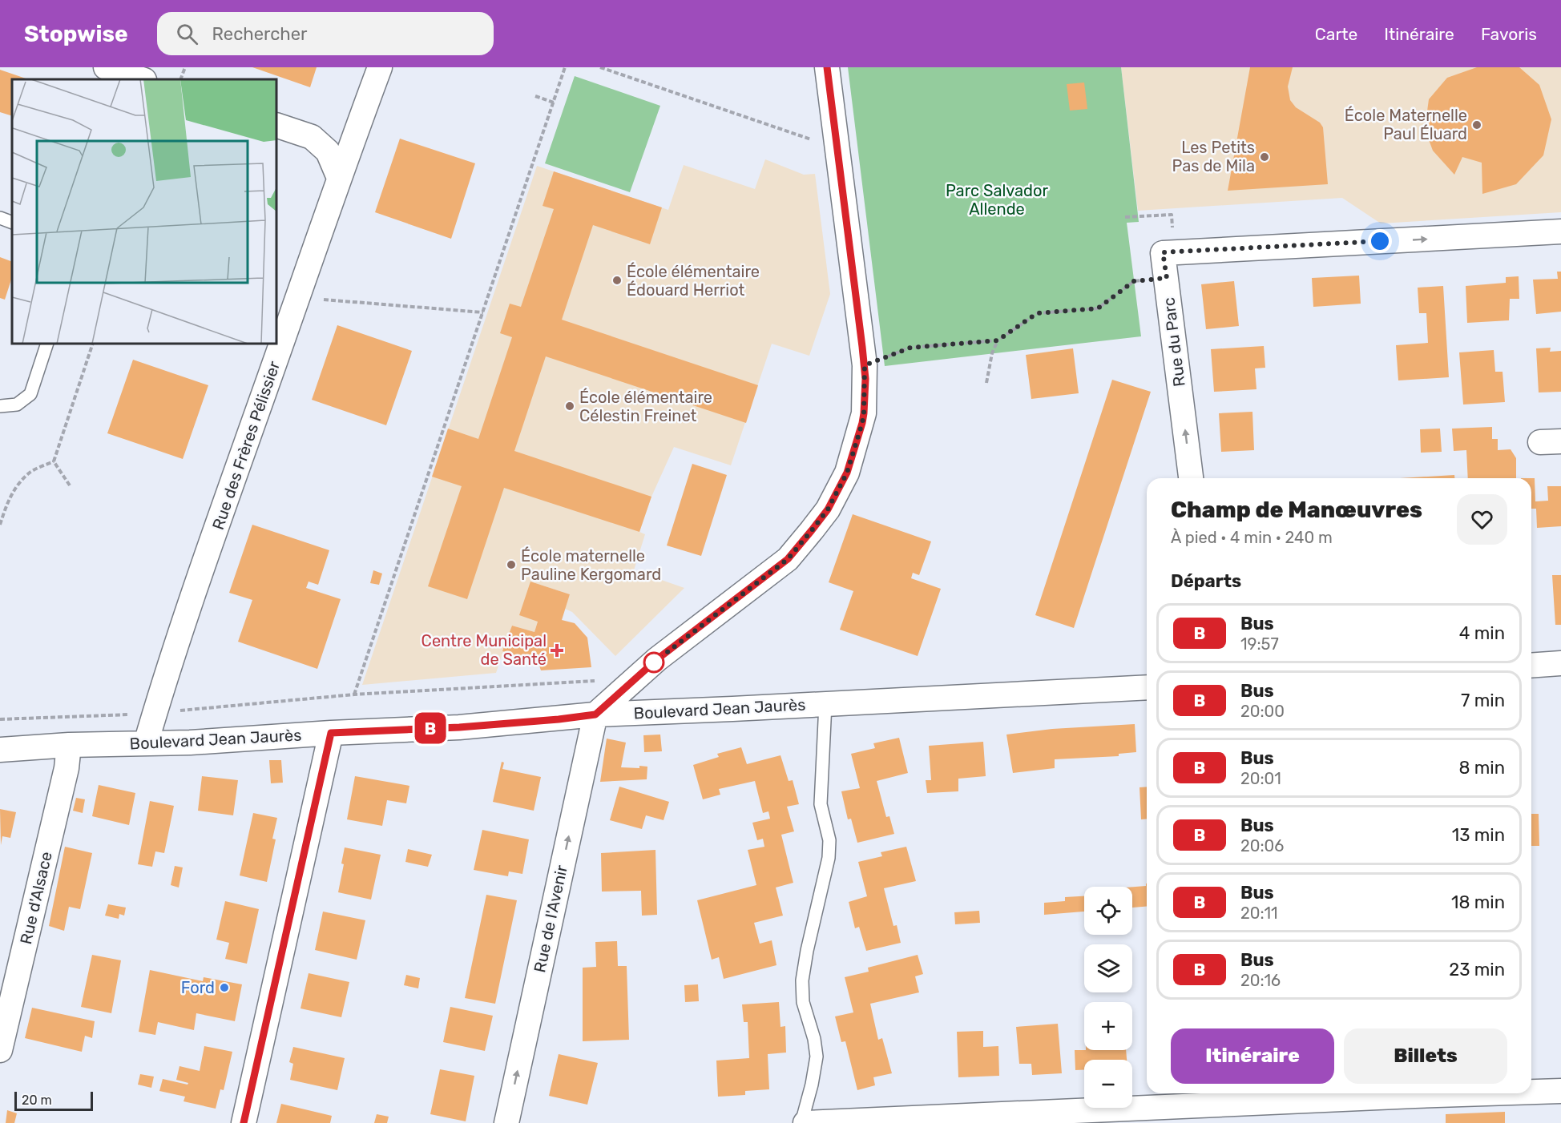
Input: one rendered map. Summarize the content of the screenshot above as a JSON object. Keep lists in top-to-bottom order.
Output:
{
  "streets": {
    "street": [
      "Rue du Parc",
      "Rue des Frères Pélissier",
      "Boulevard Jean Jaurès",
      "Rue d'Alsace",
      "Rue de l'Avenir"
    ]
  },
  "crossings": [
    ["Rue des Frères Pélissier", "Boulevard Jean Jaurès"],
    ["Boulevard Jean Jaurès", "Rue d'Alsace"],
    ["Boulevard Jean Jaurès", "Rue de l'Avenir"]
  ],
  "one_way": ["Rue du Parc", "Rue de l'Avenir"],
  "parks": ["Parc Salvador Allende"],
  "places": {
    "other": [
      "École Maternelle Paul Éluard",
      "Les Petits Pas de Mila",
      "École élémentaire Édouard Herriot",
      "École élémentaire Célestin Freinet",
      "École maternelle Pauline Kergomard",
      "Ford"
    ],
    "health": ["Centre Municipal de Santé"]
  },
  "lines": ["bus line B"],
  "scale_bar": "20 m",
  "page": {
    "header": "Stopwise",
    "search": "Rechercher",
    "nav": ["Carte", "Itinéraire", "Favoris"],
    "on_map": "B",
    "heading": [
      ["Champ de Manœuvres", "À pied · 4 min · 240 m"],
      "Départs"
    ],
    "list": [
      {
        "mark": "B",
        "name": "Bus",
        "note": "19:57",
        "value": "4 min"
      },
      {
        "mark": "B",
        "name": "Bus",
        "note": "20:00",
        "value": "7 min"
      },
      {
        "mark": "B",
        "name": "Bus",
        "note": "20:01",
        "value": "8 min"
      },
      {
        "mark": "B",
        "name": "Bus",
        "note": "20:06",
        "value": "13 min"
      },
      {
        "mark": "B",
        "name": "Bus",
        "note": "20:11",
        "value": "18 min"
      },
      {
        "mark": "B",
        "name": "Bus",
        "note": "20:16",
        "value": "23 min"
      }
    ],
    "map_buttons": ["+", "−"],
    "buttons": ["Itinéraire", "Billets"],
    "scale": "20 m"
  }
}
